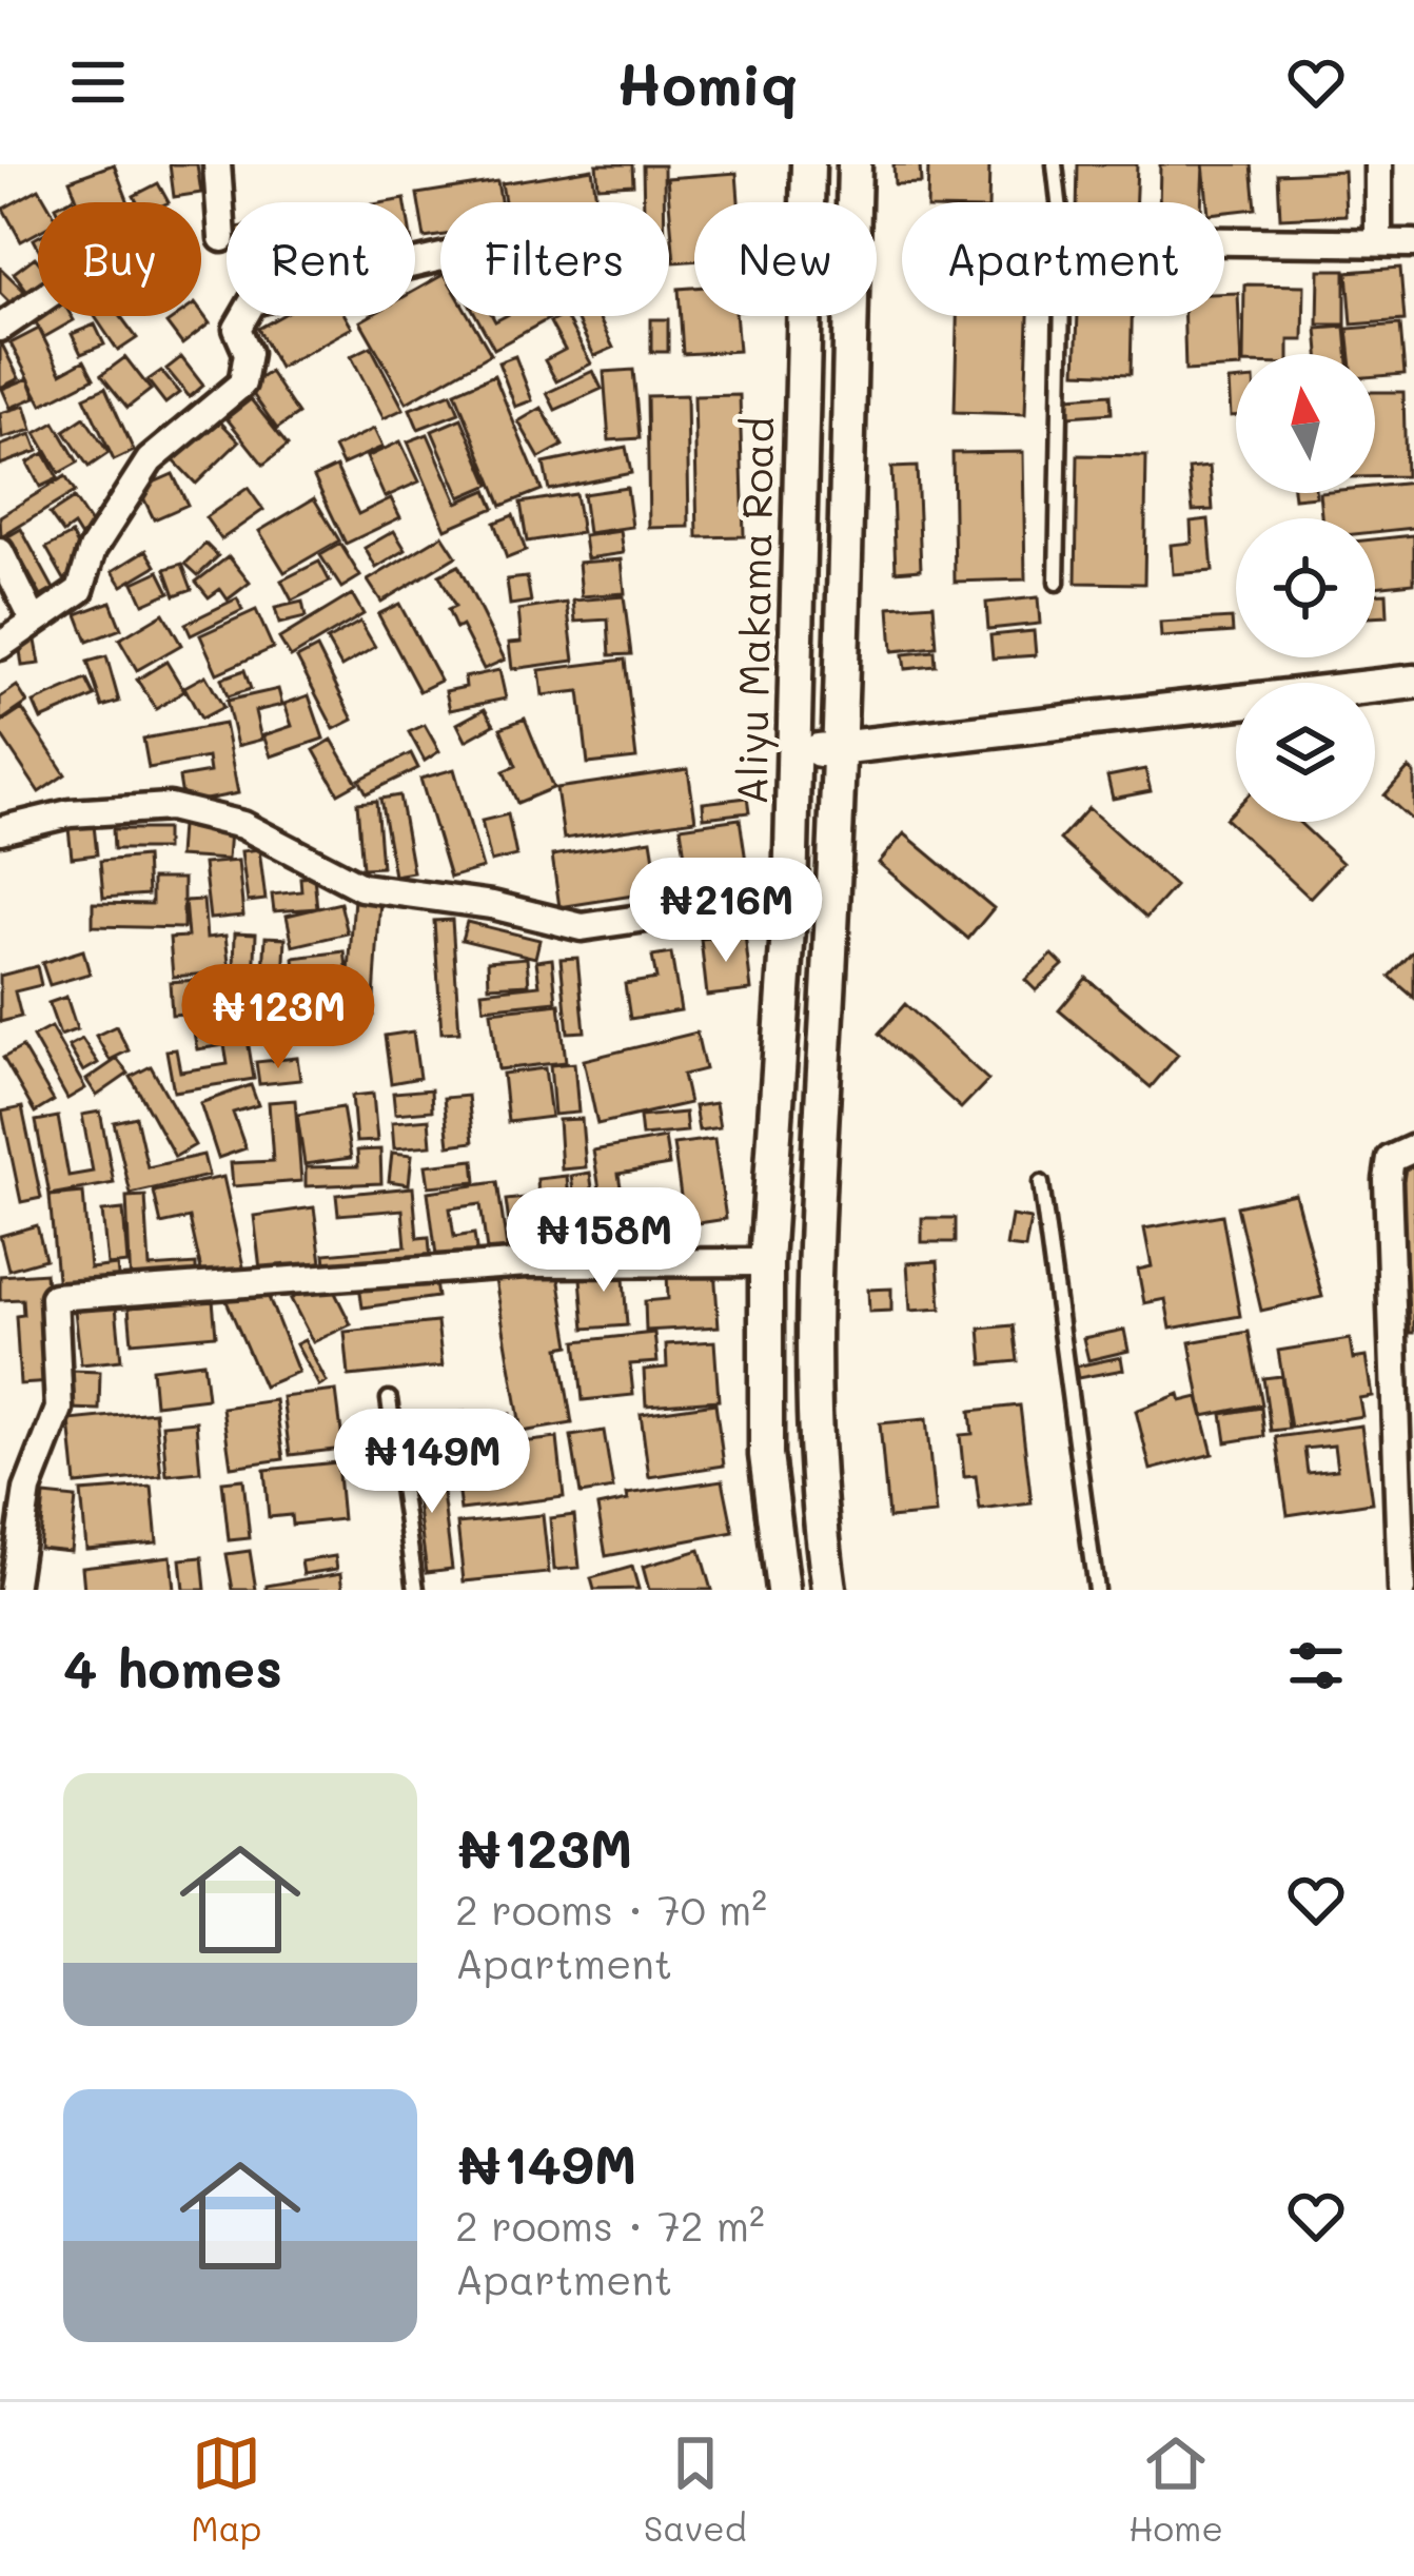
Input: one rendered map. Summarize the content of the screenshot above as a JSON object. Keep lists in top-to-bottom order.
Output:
{
  "streets": {
    "street": ["Aliyu Makama Road"]
  },
  "north": "top",
  "page": {
    "header": "Homiq",
    "chip": [
      "Buy",
      "Rent",
      "Filters",
      "New",
      "Apartment"
    ],
    "price": [
      "₦216M",
      "₦123M",
      "₦158M",
      "₦149M"
    ],
    "heading": "4 homes",
    "list": [
      {
        "name": "₦123M",
        "note": "2 rooms · 70 m² · Apartment"
      },
      {
        "name": "₦149M",
        "note": "2 rooms · 72 m² · Apartment"
      }
    ],
    "tabs": ["Map", "Saved", "Home"]
  }
}
